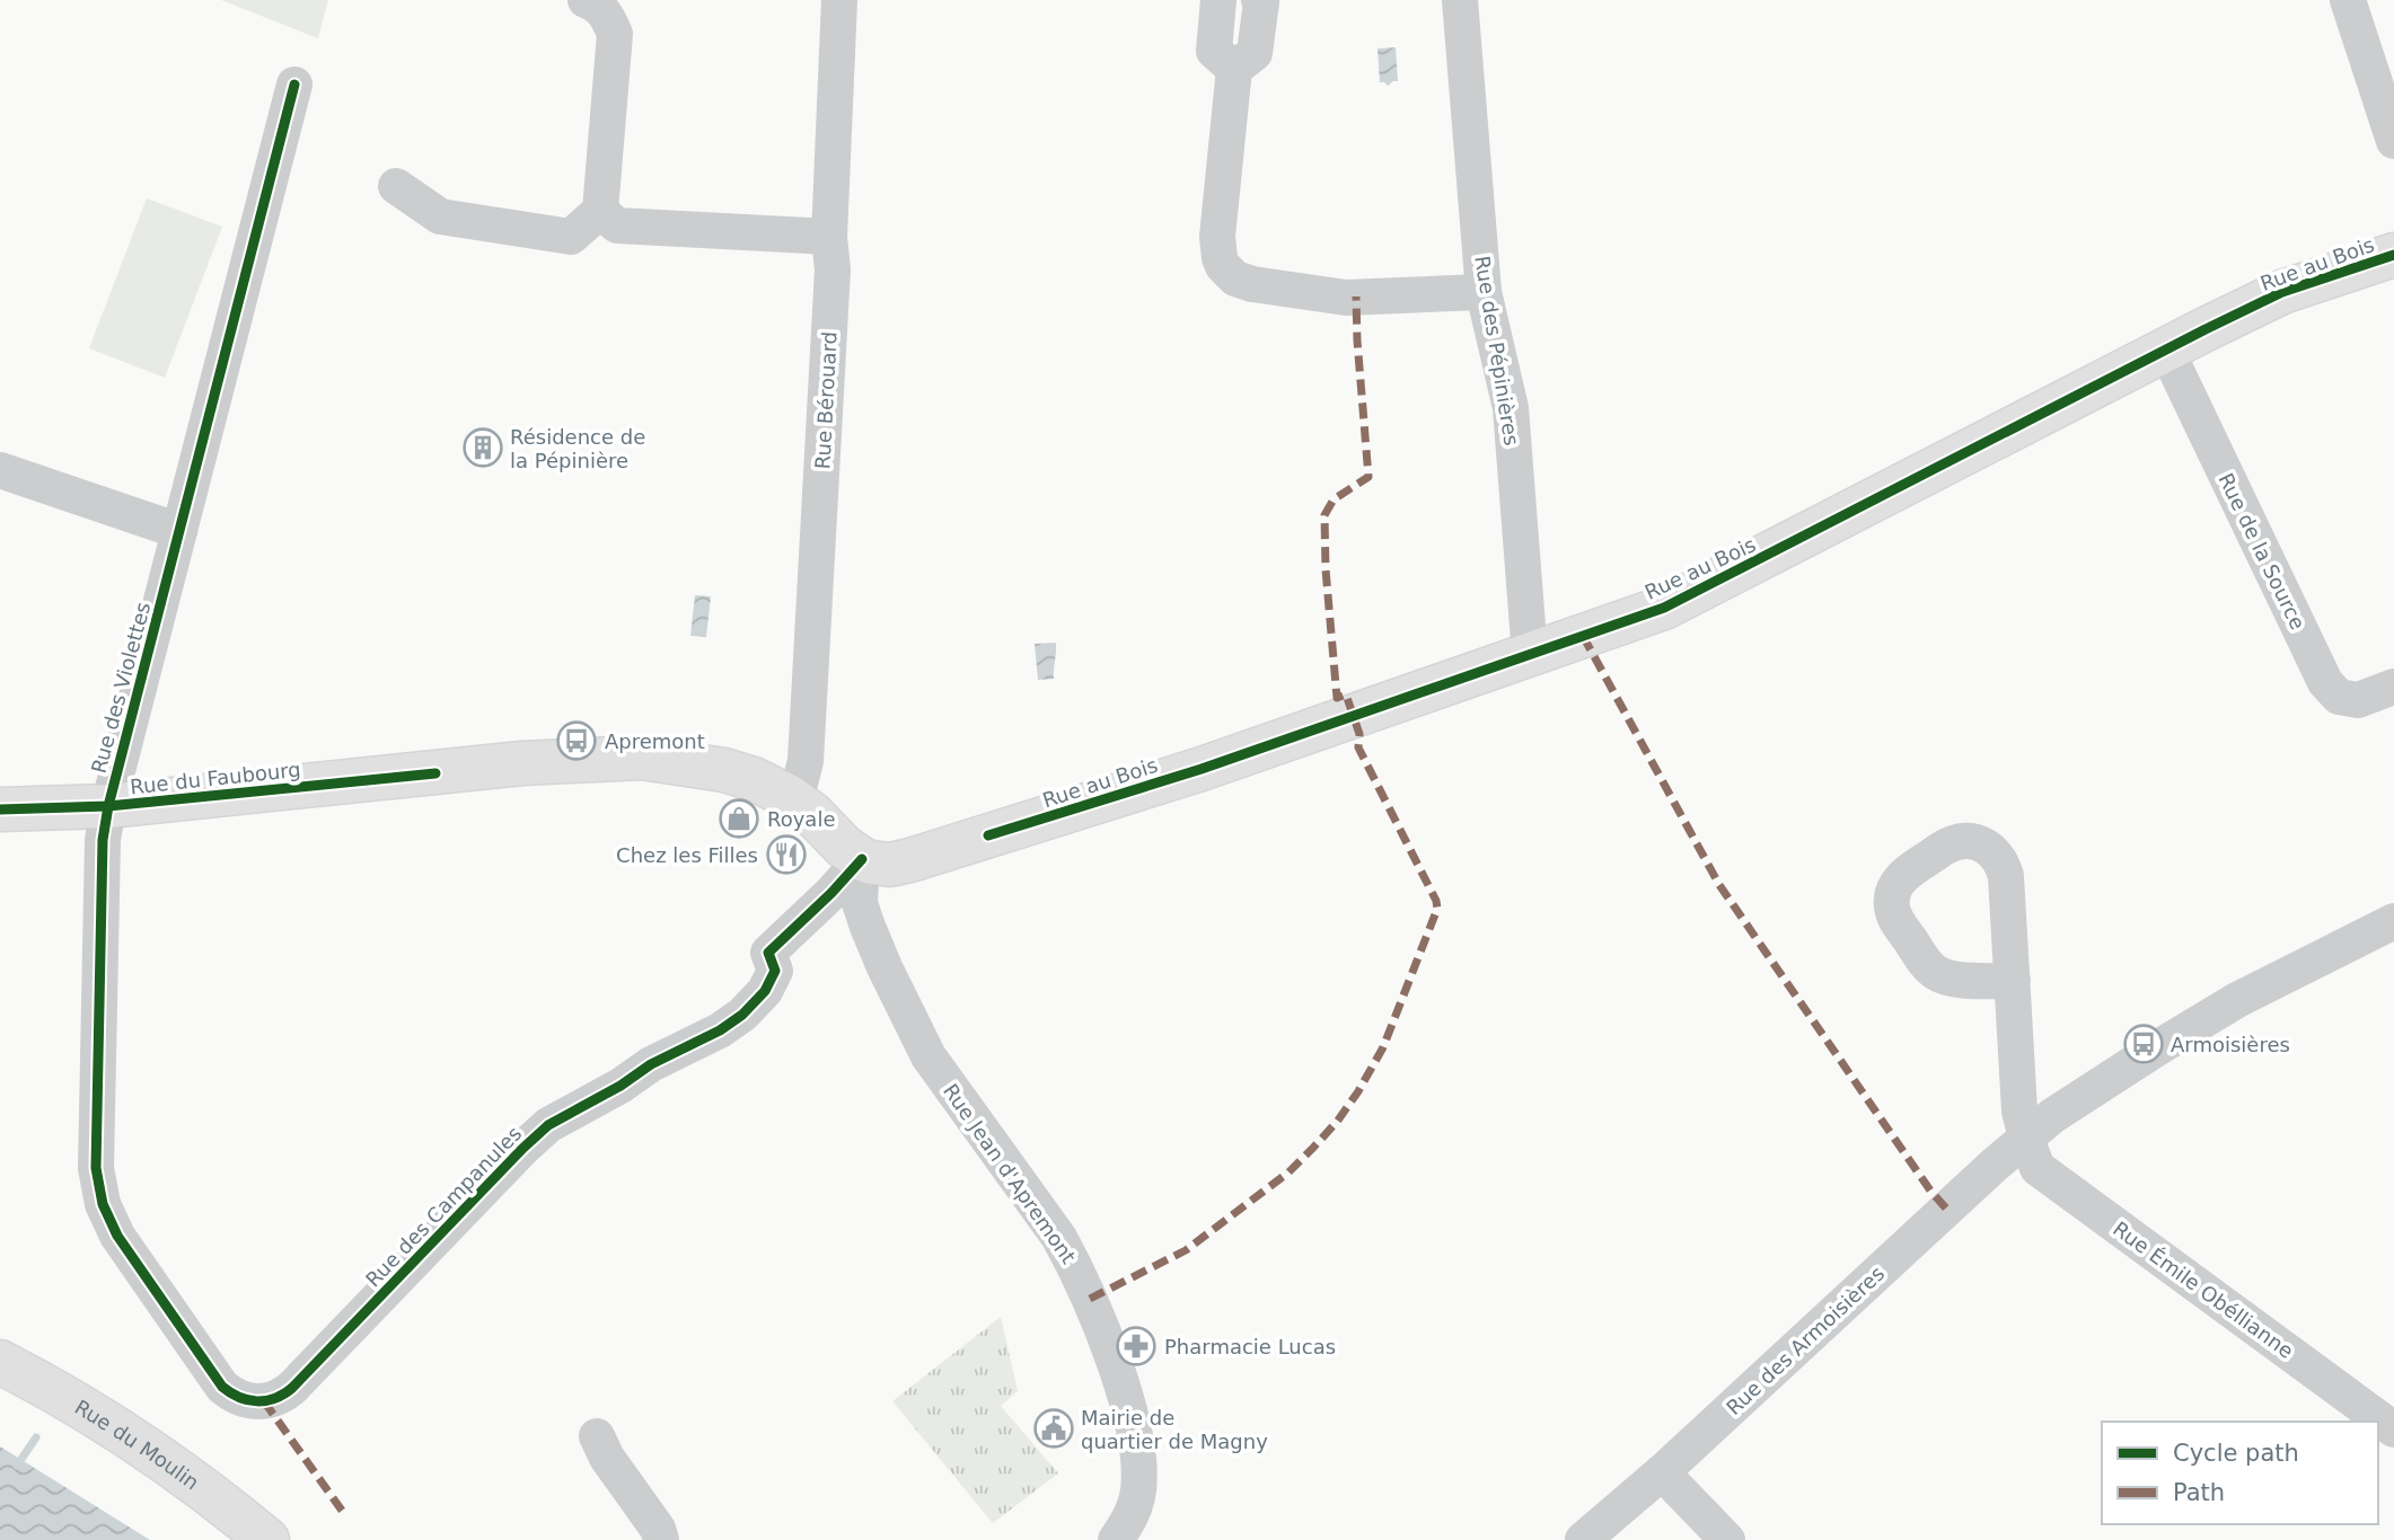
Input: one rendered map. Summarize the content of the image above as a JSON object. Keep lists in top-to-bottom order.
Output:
{
  "streets": {
    "main road": ["Rue au Bois", "Rue du Faubourg", "Rue du Moulin"],
    "street": [
      "Rue des Pépinières",
      "Rue Bérouard",
      "Rue de la Source",
      "Rue des Violettes",
      "Rue Jean d'Apremont",
      "Rue des Campanules",
      "Rue Émile Obéllianne",
      "Rue des Armoisières"
    ]
  },
  "crossings": [
    ["Rue au Bois", "Rue des Pépinières"],
    ["Rue au Bois", "Rue de la Source"],
    ["Rue au Bois", "Rue du Faubourg"],
    ["Rue au Bois", "Rue Jean d'Apremont"],
    ["Rue au Bois", "Rue des Campanules"],
    ["Rue Bérouard", "Rue du Faubourg"],
    ["Rue des Violettes", "Rue du Faubourg"],
    ["Rue des Violettes", "Rue des Campanules"],
    ["Rue du Faubourg", "Rue Jean d'Apremont"],
    ["Rue du Faubourg", "Rue des Campanules"],
    ["Rue Jean d'Apremont", "Rue des Campanules"],
    ["Rue Émile Obéllianne", "Rue des Armoisières"]
  ],
  "places": {
    "building": ["Résidence de la Pépinière"],
    "bus stop": ["Apremont", "Armoisières"],
    "shop": ["Royale"],
    "restaurant": ["Chez les Filles"],
    "pharmacy": ["Pharmacie Lucas"],
    "public building": ["Mairie de quartier de Magny"]
  },
  "legend": ["Cycle path", "Path"]
}
